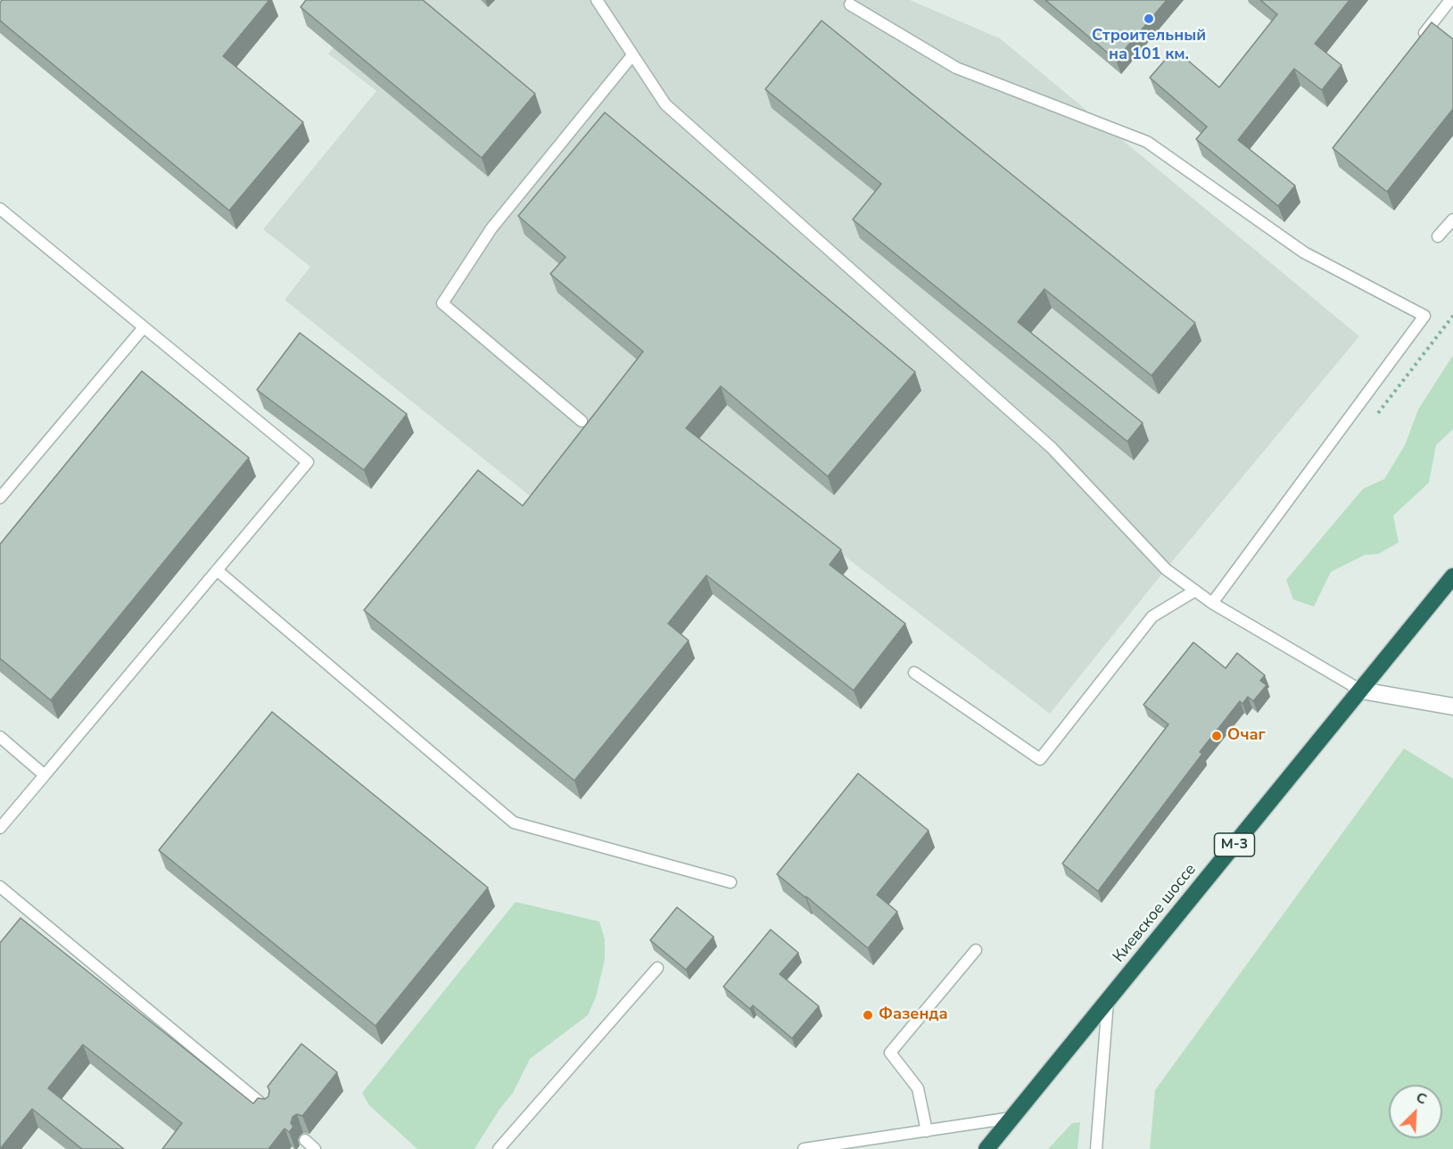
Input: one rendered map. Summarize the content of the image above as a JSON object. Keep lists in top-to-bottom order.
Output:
{
  "streets": {
    "highway": ["М-3", "Киевское шоссе"]
  },
  "places": ["Строительный на 101 км.", "Очаг", "Фазенда"],
  "north": "top right"
}
